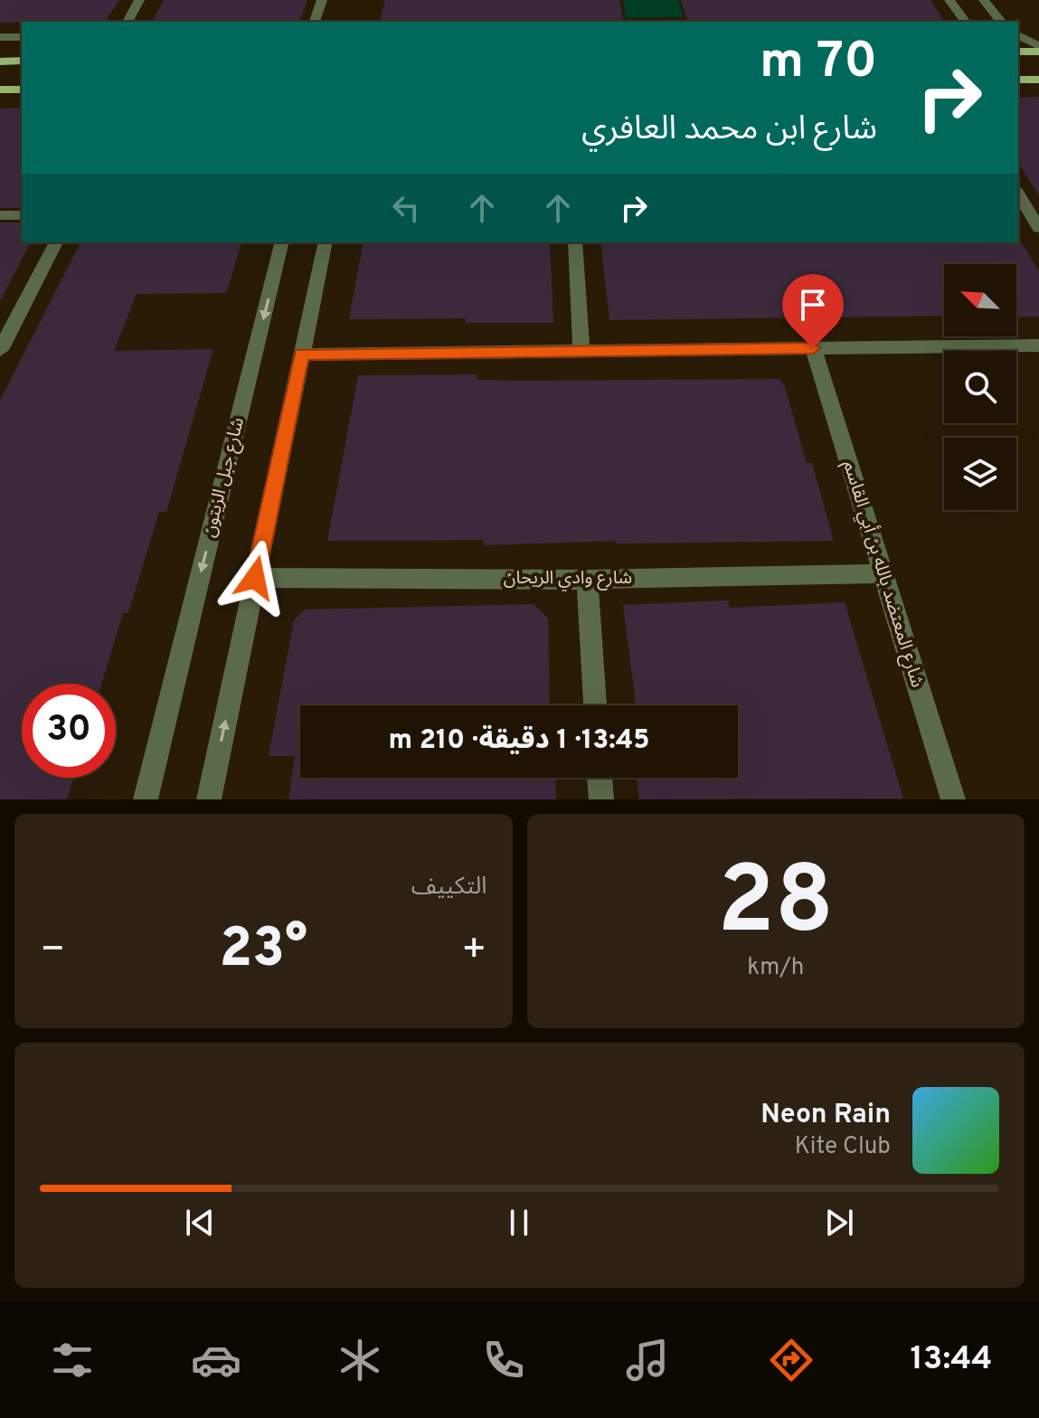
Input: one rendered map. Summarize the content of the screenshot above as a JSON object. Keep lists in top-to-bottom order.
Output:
{
  "streets": {
    "street": ["شارع جبل الزيتون", "شارع المعتضد بالله بن أبي القاسم", "شارع وادي الريحان"]
  },
  "crossings": [
    ["شارع المعتضد بالله بن أبي القاسم", "شارع وادي الريحان"]
  ],
  "north": "top left",
  "page": {
    "turn": ["70 m", "شارع ابن محمد العافري"],
    "limit": "30",
    "trip": "13:45 · 1 دقيقة · 210 m",
    "tile": [
      ["28", "km/h"],
      "التكييف"
    ],
    "heat": ["−", "23°", "+"],
    "song": ["Neon Rain", "Kite Club"],
    "tabs": "13:44"
  }
}
